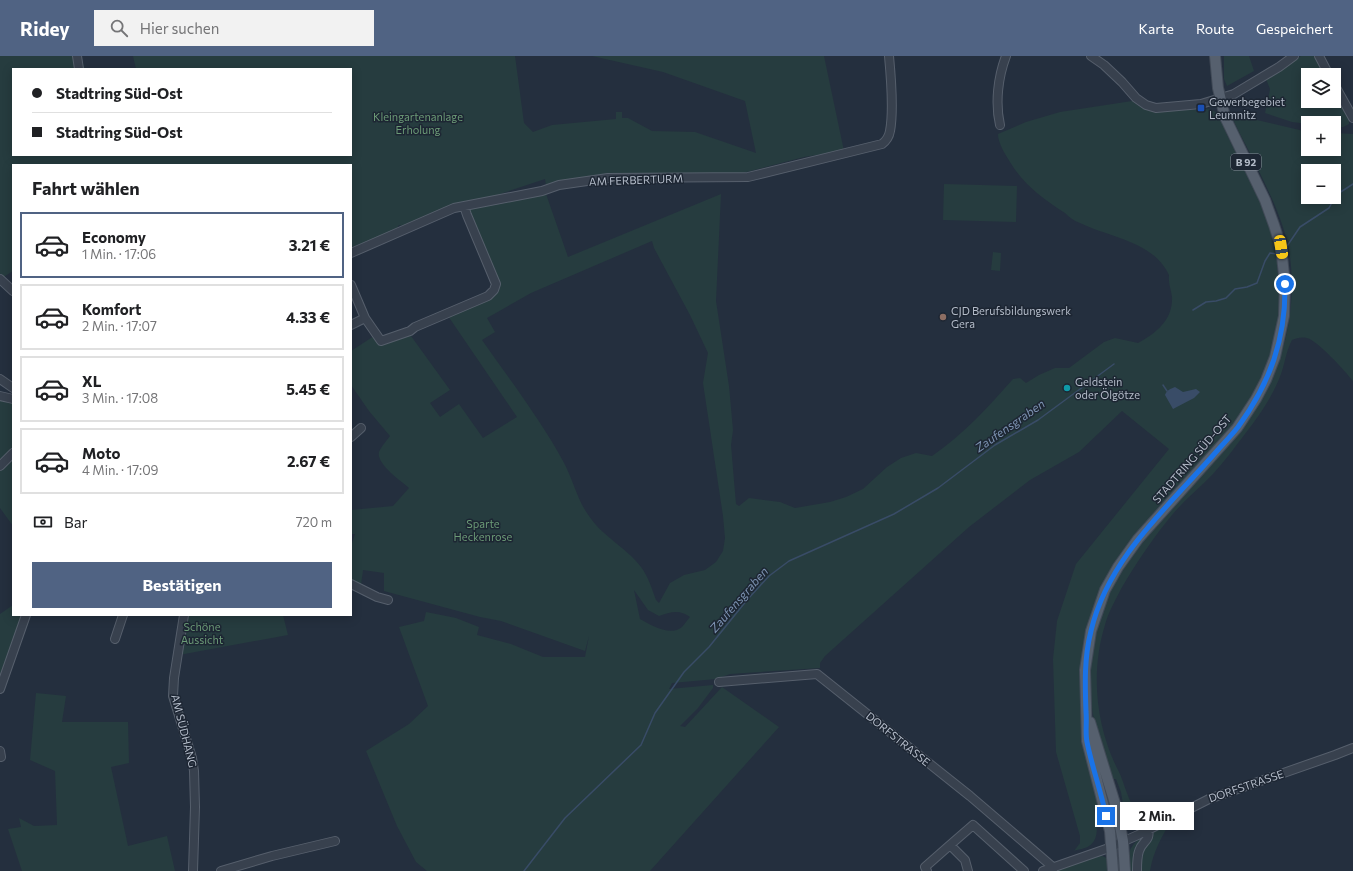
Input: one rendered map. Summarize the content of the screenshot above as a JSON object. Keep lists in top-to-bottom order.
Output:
{
  "streets": {
    "main road": ["B 92", "STADTRING SÜD-OST"],
    "street": ["AM FERBERTURM", "AM SÜDHANG", "DORFSTRASSE"]
  },
  "crossings": [
    ["STADTRING SÜD-OST", "DORFSTRASSE"]
  ],
  "water": ["Zaufensgraben"],
  "parks": ["Kleingartenanlage Erholung", "Sparte Heckenrose", "Schöne Aussicht"],
  "places": {
    "transit": ["Gewerbegebiet Leumnitz"],
    "other": ["CJD Berufsbildungswerk Gera", "Geldstein oder Ölgötze"]
  },
  "page": {
    "header": "Ridey",
    "search": "Hier suchen",
    "nav": ["Karte", "Route", "Gespeichert"],
    "map_buttons": ["+", "−"],
    "banner": ["Stadtring Süd-Ost", "Stadtring Süd-Ost"],
    "heading": "Fahrt wählen",
    "list": [
      {
        "name": "Economy",
        "note": "1 Min. · 17:06",
        "value": "3.21 €"
      },
      {
        "name": "Komfort",
        "note": "2 Min. · 17:07",
        "value": "4.33 €"
      },
      {
        "name": "XL",
        "note": "3 Min. · 17:08",
        "value": "5.45 €"
      },
      {
        "name": "Moto",
        "note": "4 Min. · 17:09",
        "value": "2.67 €"
      }
    ],
    "pay": ["Bar", "720 m"],
    "buttons": "Bestätigen",
    "bubble": "2 Min."
  }
}
